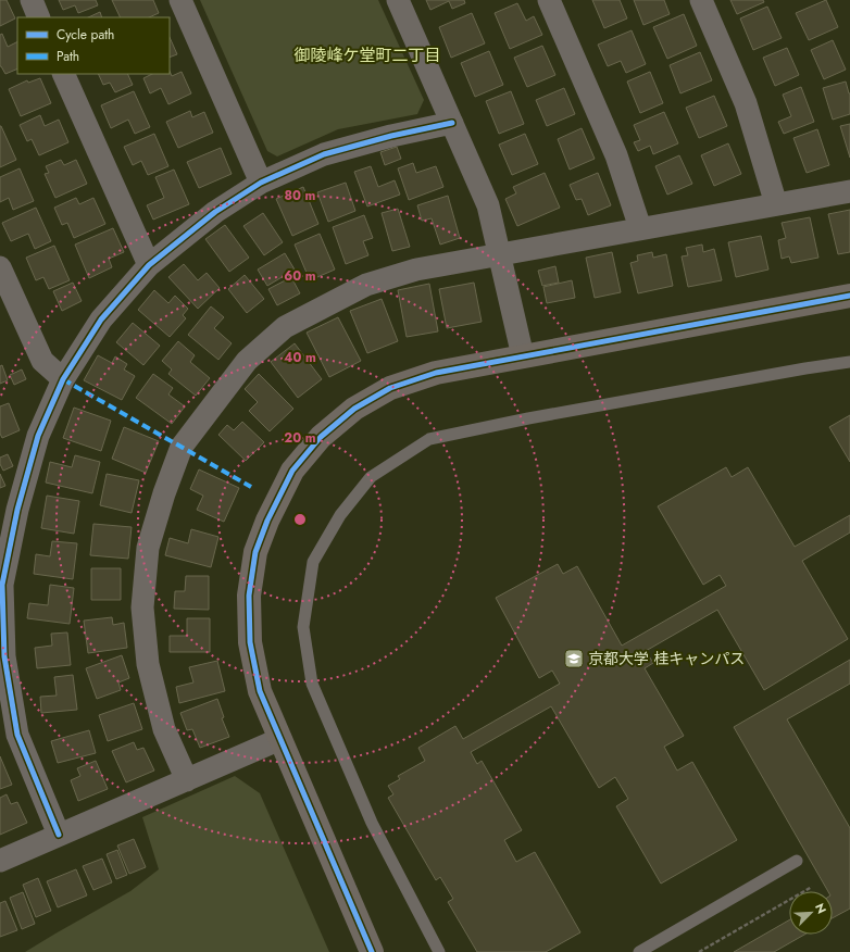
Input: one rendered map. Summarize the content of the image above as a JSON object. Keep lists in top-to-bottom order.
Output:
{
  "districts": ["御陵峰ケ堂町二丁目"],
  "places": {
    "school or university": ["京都大学 桂キャンパス"]
  },
  "legend": ["Cycle path", "Path"],
  "north": "top right",
  "rings": [
    "80 m",
    "60 m",
    "40 m",
    "20 m"
  ]
}
